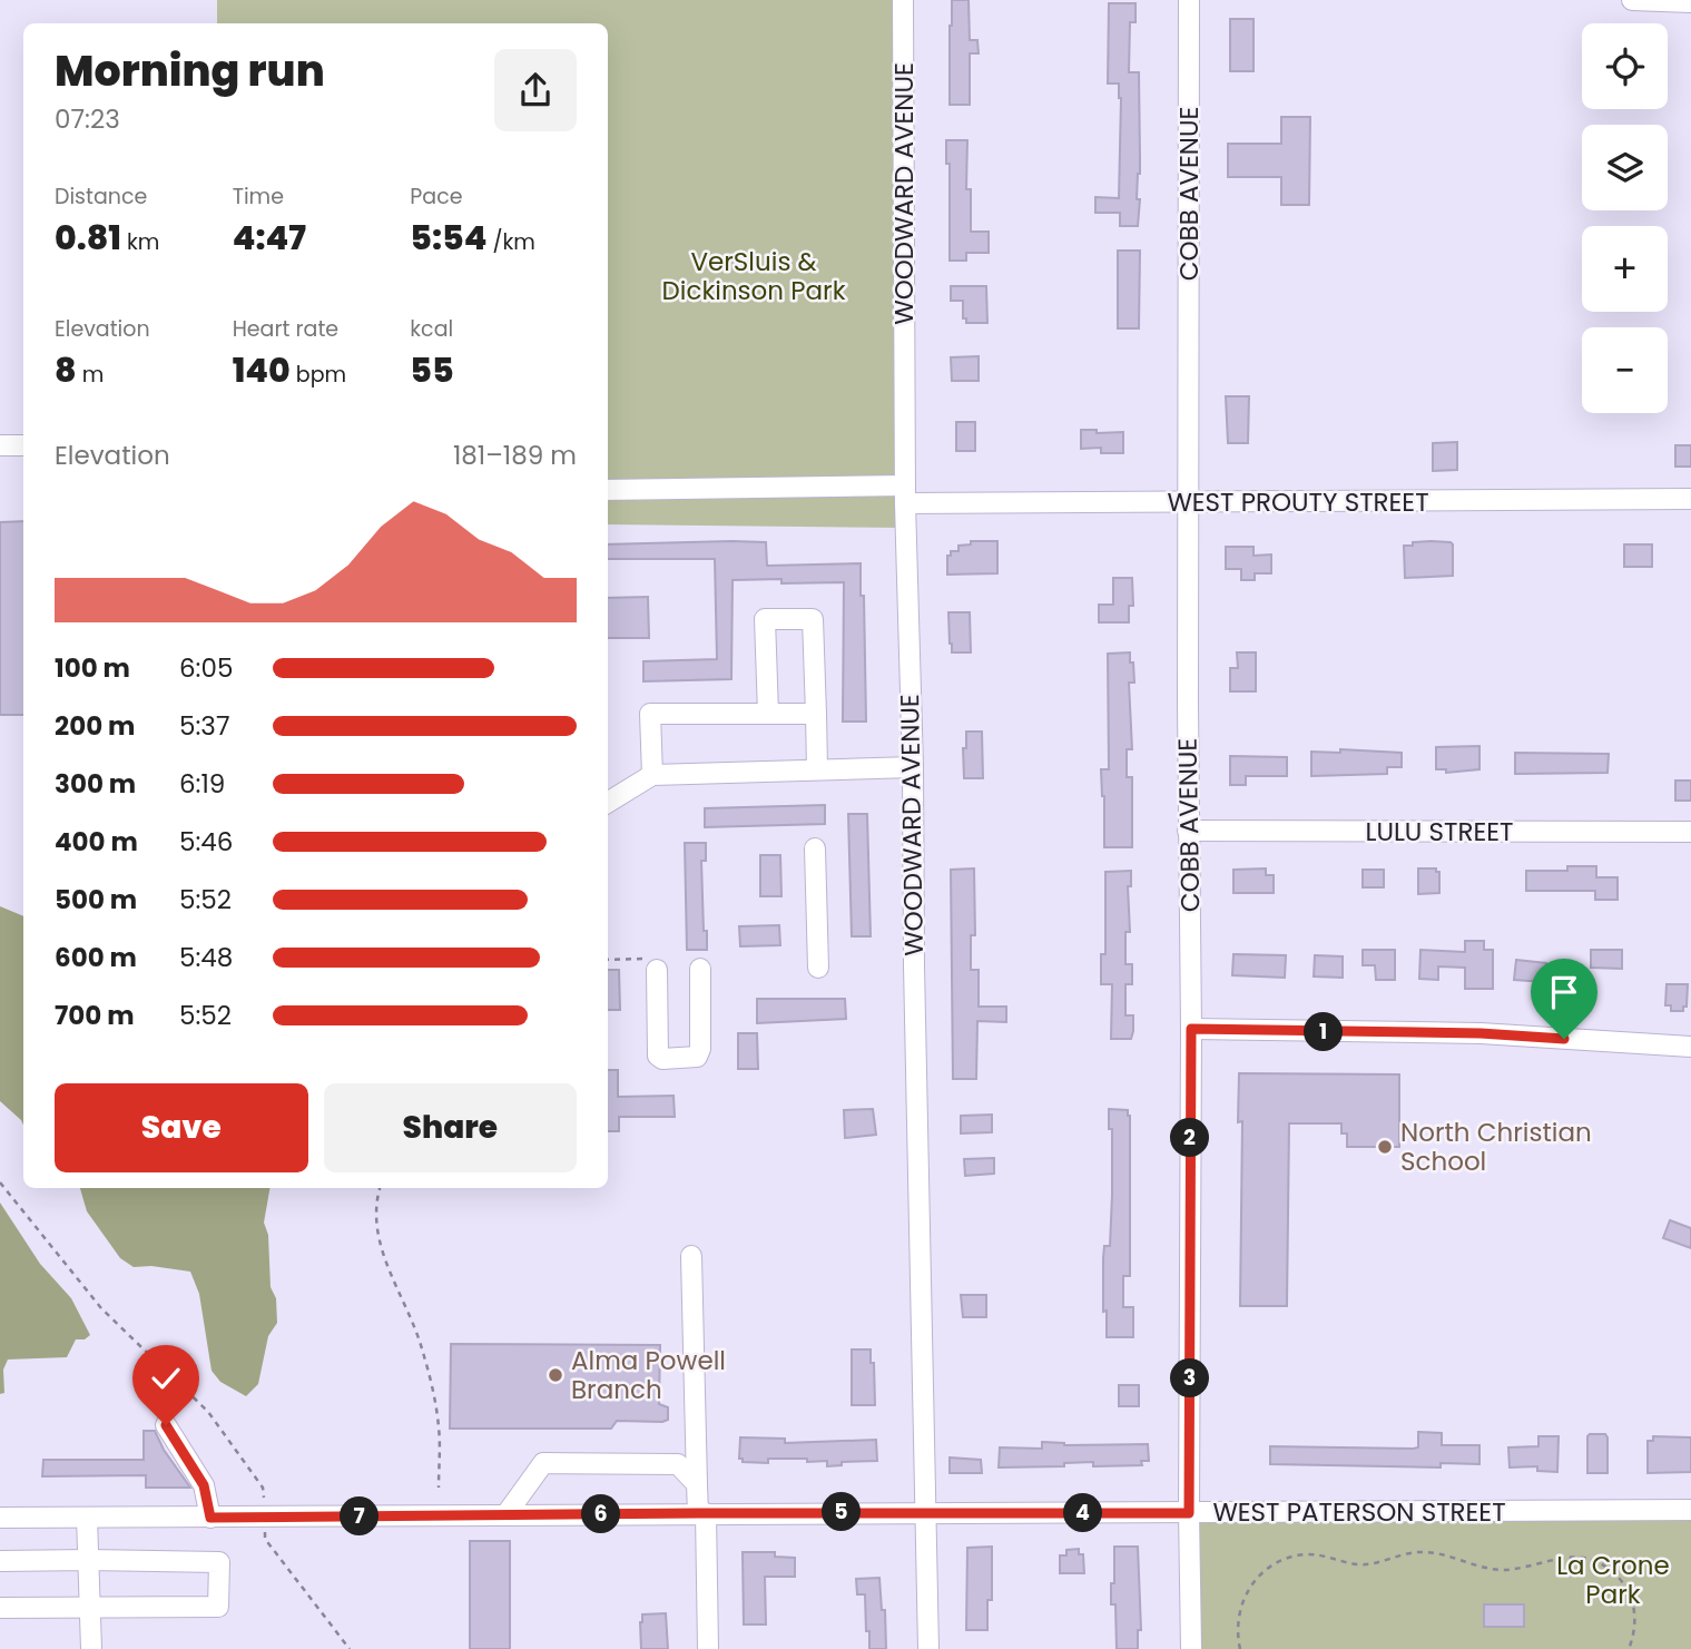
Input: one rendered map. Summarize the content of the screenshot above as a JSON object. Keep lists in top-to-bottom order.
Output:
{
  "streets": {
    "street": [
      "WOODWARD AVENUE",
      "COBB AVENUE",
      "WEST PROUTY STREET",
      "LULU STREET",
      "WEST PATERSON STREET"
    ]
  },
  "crossings": [
    ["WOODWARD AVENUE", "WEST PROUTY STREET"],
    ["WOODWARD AVENUE", "WEST PATERSON STREET"],
    ["COBB AVENUE", "WEST PROUTY STREET"],
    ["COBB AVENUE", "LULU STREET"],
    ["COBB AVENUE", "WEST PATERSON STREET"]
  ],
  "parks": ["VerSluis & Dickinson Park", "La Crone Park"],
  "places": ["North Christian School", "Alma Powell Branch"],
  "page": {
    "map_buttons": ["+", "−"],
    "heading": ["Morning run", "07:23"],
    "stats": [
      ["Distance", "0.81 km"],
      ["Time", "4:47"],
      ["Pace", "5:54 /km"],
      ["Elevation", "8 m"],
      ["Heart rate", "140 bpm"],
      ["kcal", "55"]
    ],
    "chart": ["Elevation", "181–189 m"],
    "list": [
      {
        "name": "100 m",
        "note": "6:05"
      },
      {
        "name": "200 m",
        "note": "5:37"
      },
      {
        "name": "300 m",
        "note": "6:19"
      },
      {
        "name": "400 m",
        "note": "5:46"
      },
      {
        "name": "500 m",
        "note": "5:52"
      },
      {
        "name": "600 m",
        "note": "5:48"
      },
      {
        "name": "700 m",
        "note": "5:52"
      }
    ],
    "pins": [
      "1",
      "2",
      "3",
      "5",
      "4",
      "6",
      "7"
    ],
    "buttons": ["Save", "Share"]
  }
}
